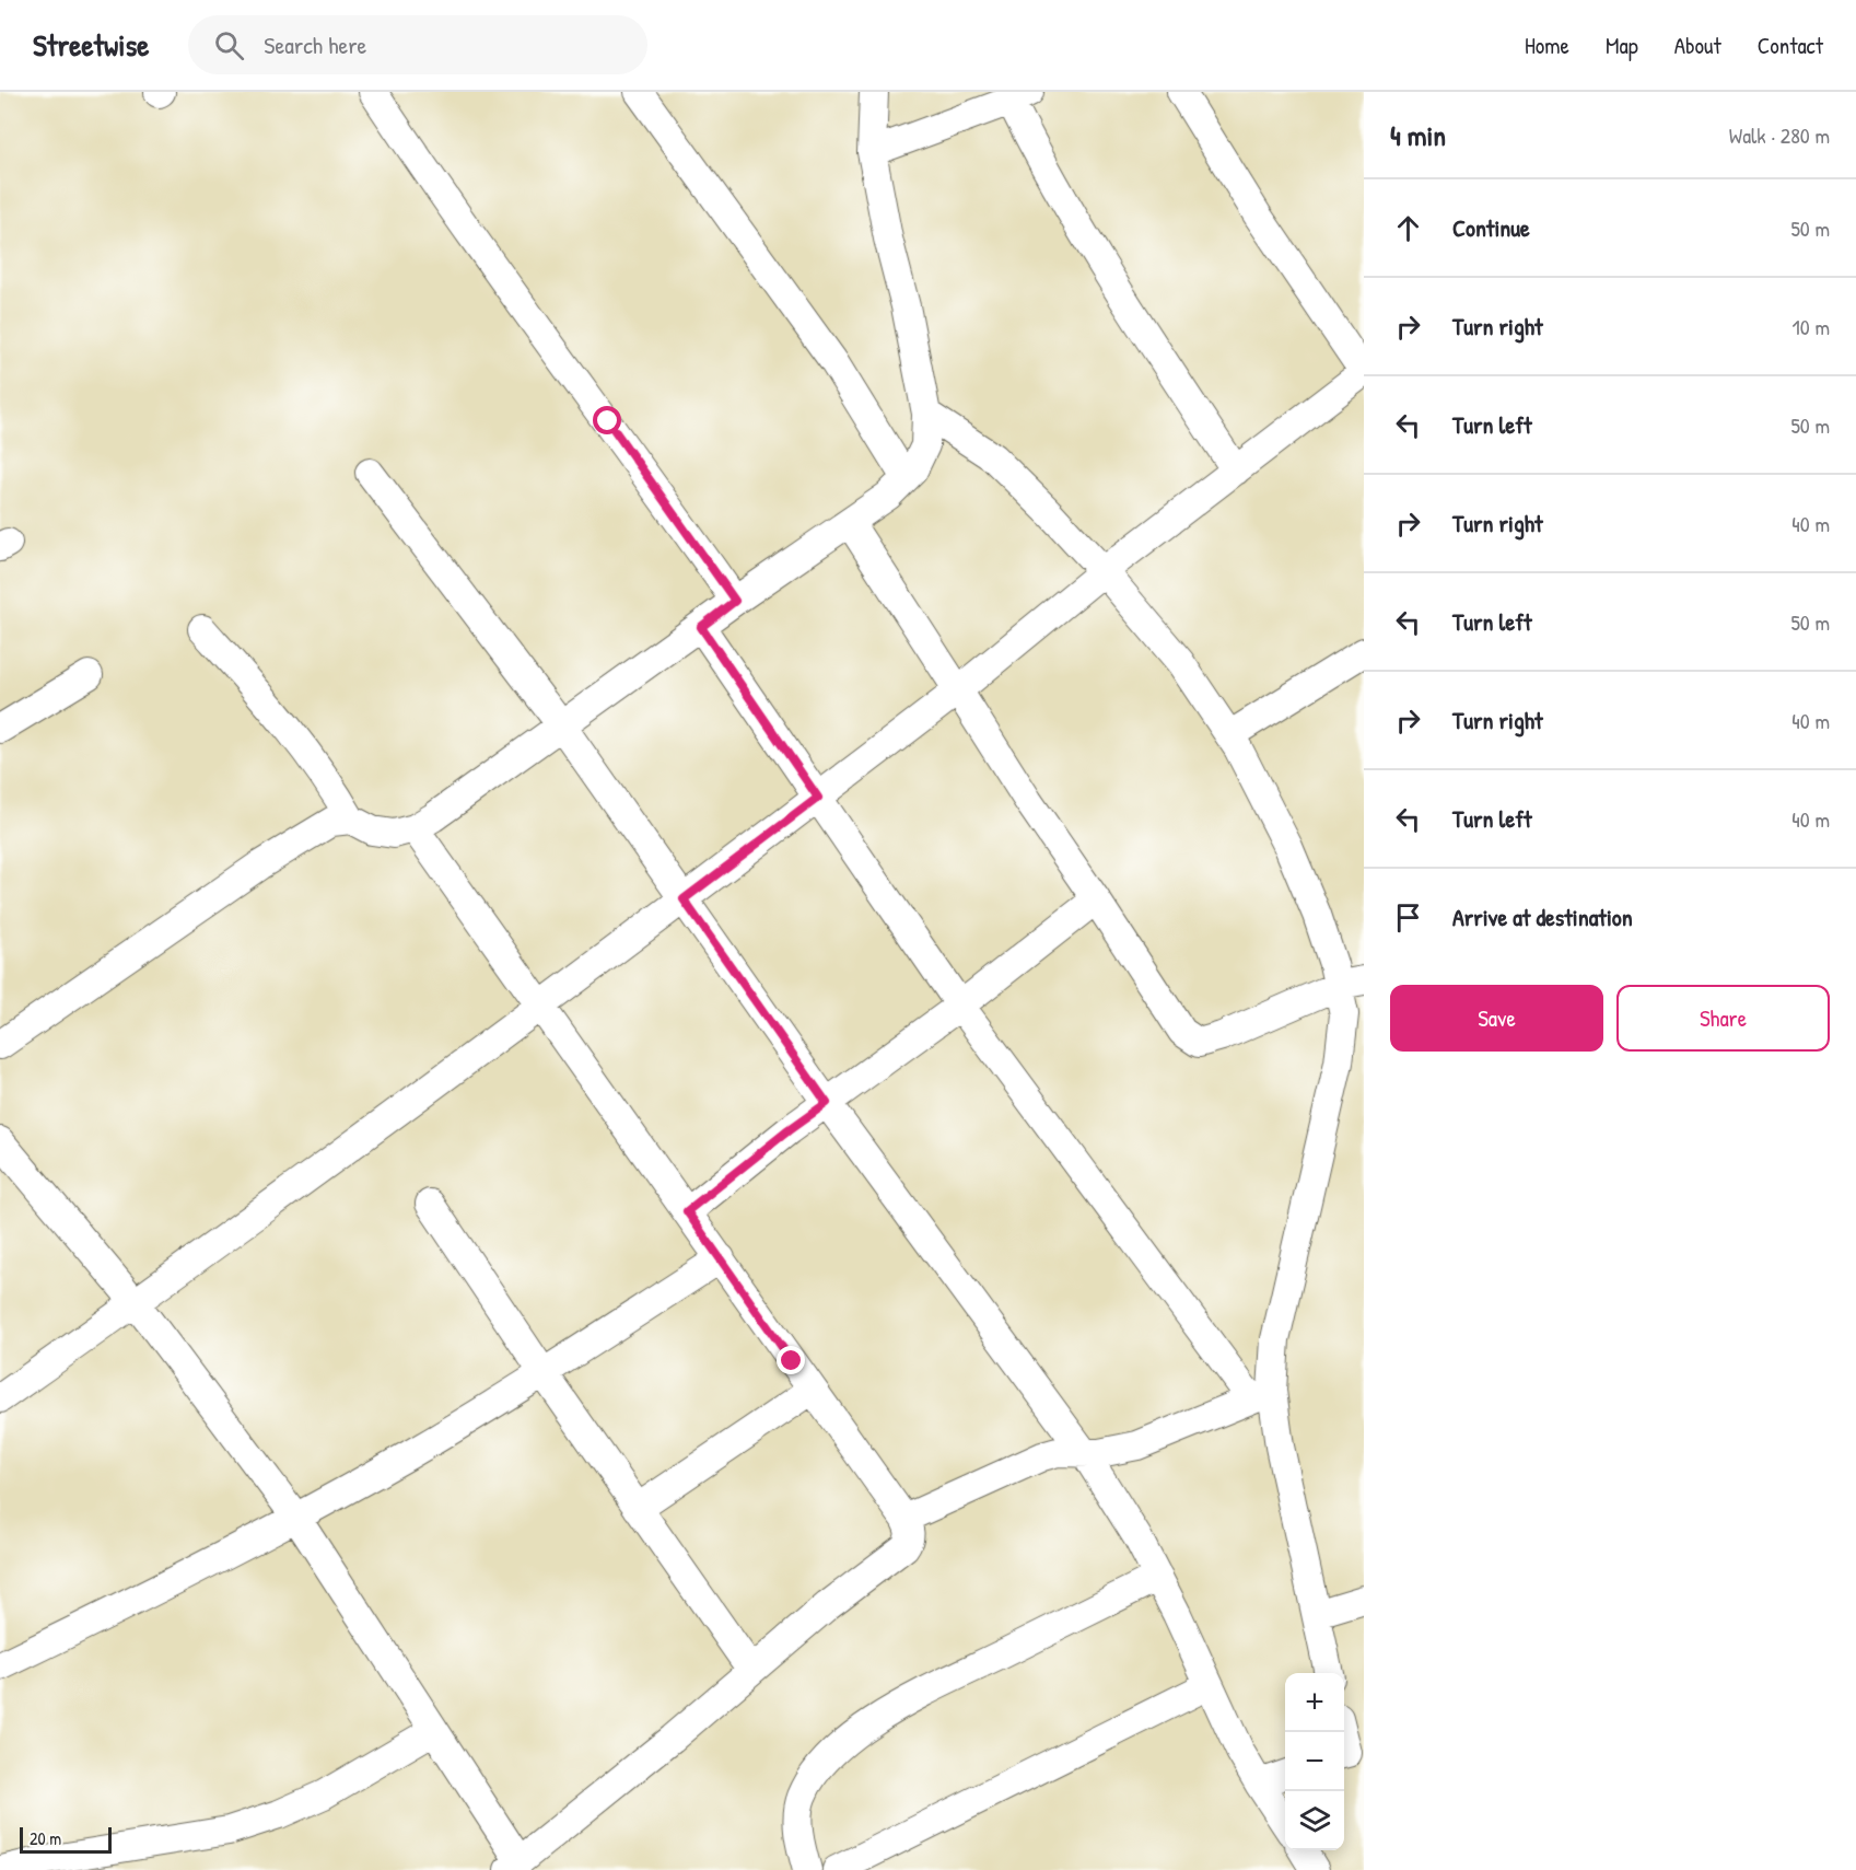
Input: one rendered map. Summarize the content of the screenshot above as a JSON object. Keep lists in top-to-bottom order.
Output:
{
  "scale_bar": "20 m",
  "page": {
    "header": "Streetwise",
    "search": "Search here",
    "nav": [
      "Home",
      "Map",
      "About",
      "Contact"
    ],
    "heading": ["4 min", "Walk · 280 m"],
    "list": [
      ["Continue", "50 m"],
      ["Turn right", "10 m"],
      ["Turn left", "50 m"],
      ["Turn right", "40 m"],
      ["Turn left", "50 m"],
      ["Turn right", "40 m"],
      ["Turn left", "40 m"],
      "Arrive at destination"
    ],
    "buttons": ["Save", "Share"],
    "map_buttons": ["+", "−"],
    "scale": "20 m"
  }
}
